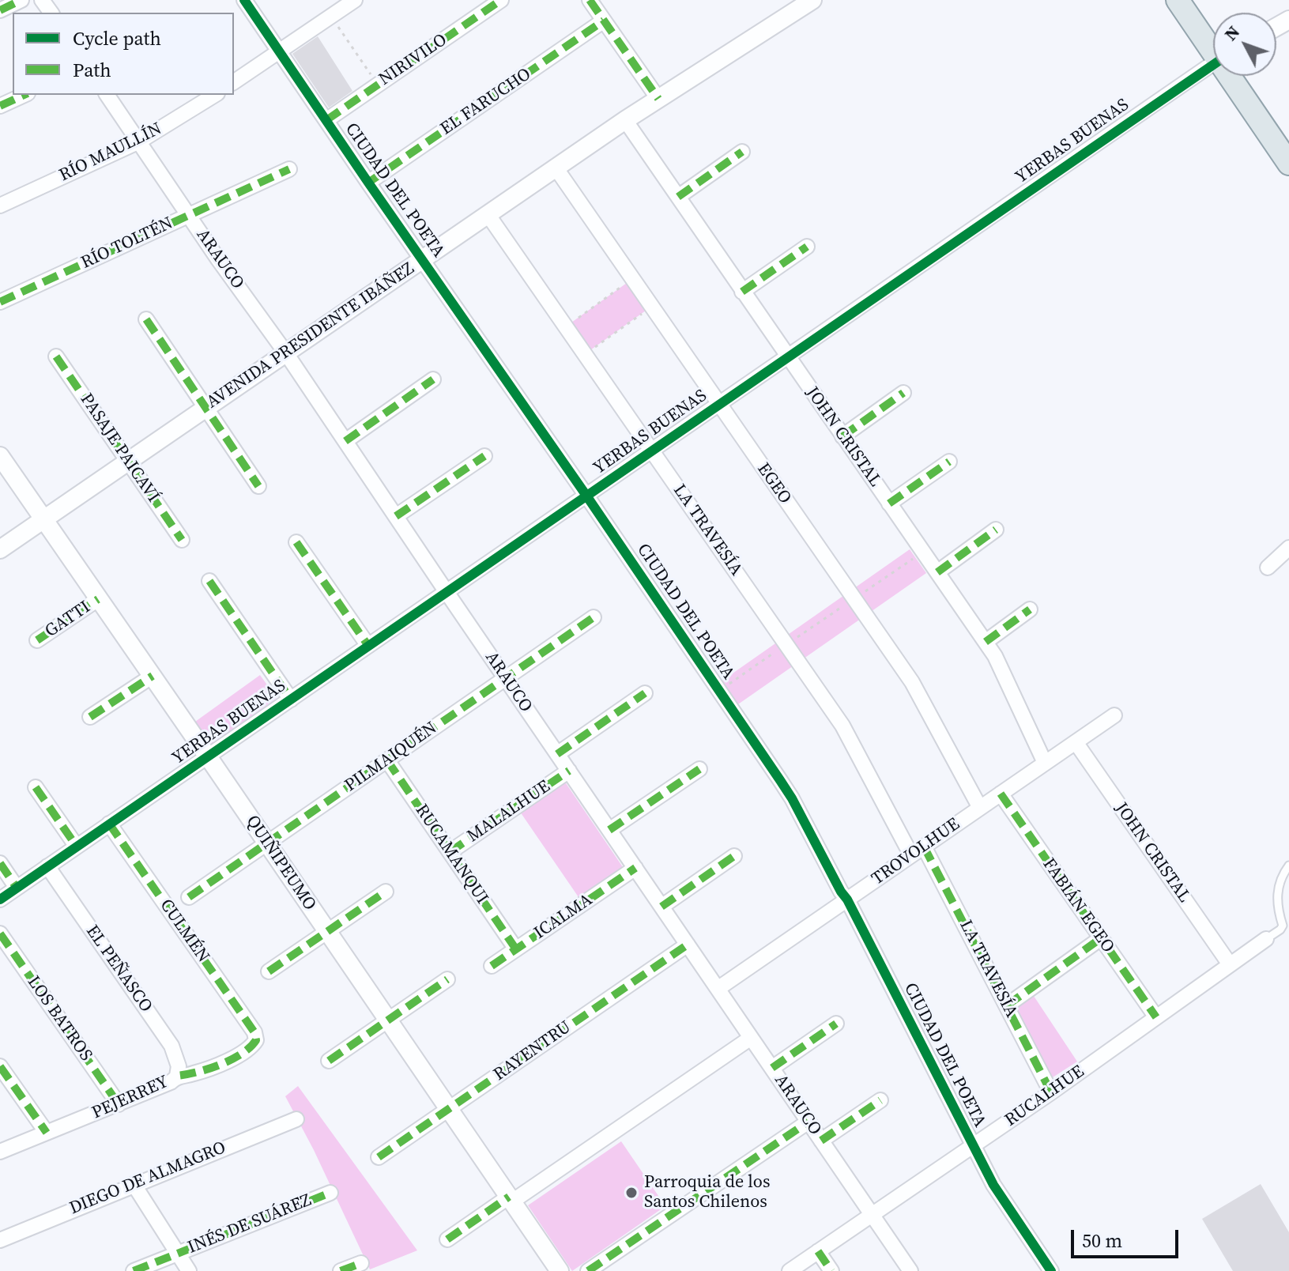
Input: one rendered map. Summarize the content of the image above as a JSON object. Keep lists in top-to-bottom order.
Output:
{
  "streets": {
    "street": [
      "NIRIVILO",
      "EL FARUCHO",
      "YERBAS BUENAS",
      "RÍO MAULLÍN",
      "CIUDAD DEL POETA",
      "RÍO TOLTÉN",
      "ARAUCO",
      "AVENIDA PRESIDENTE IBÁÑEZ",
      "JOHN CRISTAL",
      "PASAJE PAICAVÍ",
      "EGEO",
      "LA TRAVESÍA",
      "GATTI",
      "PILMAIQUÉN",
      "MALALHUE",
      "TROVOLHUE",
      "RUCAMANQUI",
      "QUIÑIPEUMO",
      "FABIÁN EGEO",
      "ICALMA",
      "CULMÉN",
      "EL PEÑASCO",
      "LOS BATROS",
      "RAYENTRU",
      "RUCALHUE",
      "PEJERREY",
      "DIEGO DE ALMAGRO",
      "INÉS DE SUÁREZ"
    ]
  },
  "crossings": [
    ["NIRIVILO", "CIUDAD DEL POETA"],
    ["EL FARUCHO", "CIUDAD DEL POETA"],
    ["YERBAS BUENAS", "CIUDAD DEL POETA"],
    ["YERBAS BUENAS", "ARAUCO"],
    ["YERBAS BUENAS", "JOHN CRISTAL"],
    ["YERBAS BUENAS", "EGEO"],
    ["YERBAS BUENAS", "LA TRAVESÍA"],
    ["YERBAS BUENAS", "QUIÑIPEUMO"],
    ["YERBAS BUENAS", "CULMÉN"],
    ["YERBAS BUENAS", "EL PEÑASCO"],
    ["RÍO MAULLÍN", "ARAUCO"],
    ["CIUDAD DEL POETA", "AVENIDA PRESIDENTE IBÁÑEZ"],
    ["CIUDAD DEL POETA", "TROVOLHUE"],
    ["CIUDAD DEL POETA", "RUCALHUE"],
    ["RÍO TOLTÉN", "ARAUCO"],
    ["ARAUCO", "AVENIDA PRESIDENTE IBÁÑEZ"],
    ["ARAUCO", "PILMAIQUÉN"],
    ["ARAUCO", "MALALHUE"],
    ["ARAUCO", "TROVOLHUE"],
    ["ARAUCO", "ICALMA"],
    ["ARAUCO", "RAYENTRU"],
    ["ARAUCO", "RUCALHUE"],
    ["AVENIDA PRESIDENTE IBÁÑEZ", "JOHN CRISTAL"],
    ["AVENIDA PRESIDENTE IBÁÑEZ", "PASAJE PAICAVÍ"],
    ["AVENIDA PRESIDENTE IBÁÑEZ", "EGEO"],
    ["AVENIDA PRESIDENTE IBÁÑEZ", "LA TRAVESÍA"],
    ["AVENIDA PRESIDENTE IBÁÑEZ", "QUIÑIPEUMO"],
    ["JOHN CRISTAL", "TROVOLHUE"],
    ["JOHN CRISTAL", "RUCALHUE"],
    ["EGEO", "TROVOLHUE"],
    ["LA TRAVESÍA", "TROVOLHUE"],
    ["LA TRAVESÍA", "RUCALHUE"],
    ["GATTI", "QUIÑIPEUMO"],
    ["PILMAIQUÉN", "RUCAMANQUI"],
    ["PILMAIQUÉN", "QUIÑIPEUMO"],
    ["MALALHUE", "RUCAMANQUI"],
    ["TROVOLHUE", "FABIÁN EGEO"],
    ["RUCAMANQUI", "ICALMA"],
    ["QUIÑIPEUMO", "RAYENTRU"],
    ["FABIÁN EGEO", "RUCALHUE"],
    ["CULMÉN", "PEJERREY"],
    ["EL PEÑASCO", "PEJERREY"],
    ["LOS BATROS", "PEJERREY"]
  ],
  "places": ["Parroquia de los Santos Chilenos"],
  "legend": ["Cycle path", "Path"],
  "scale_bar": "50 m",
  "north": "top left"
}
